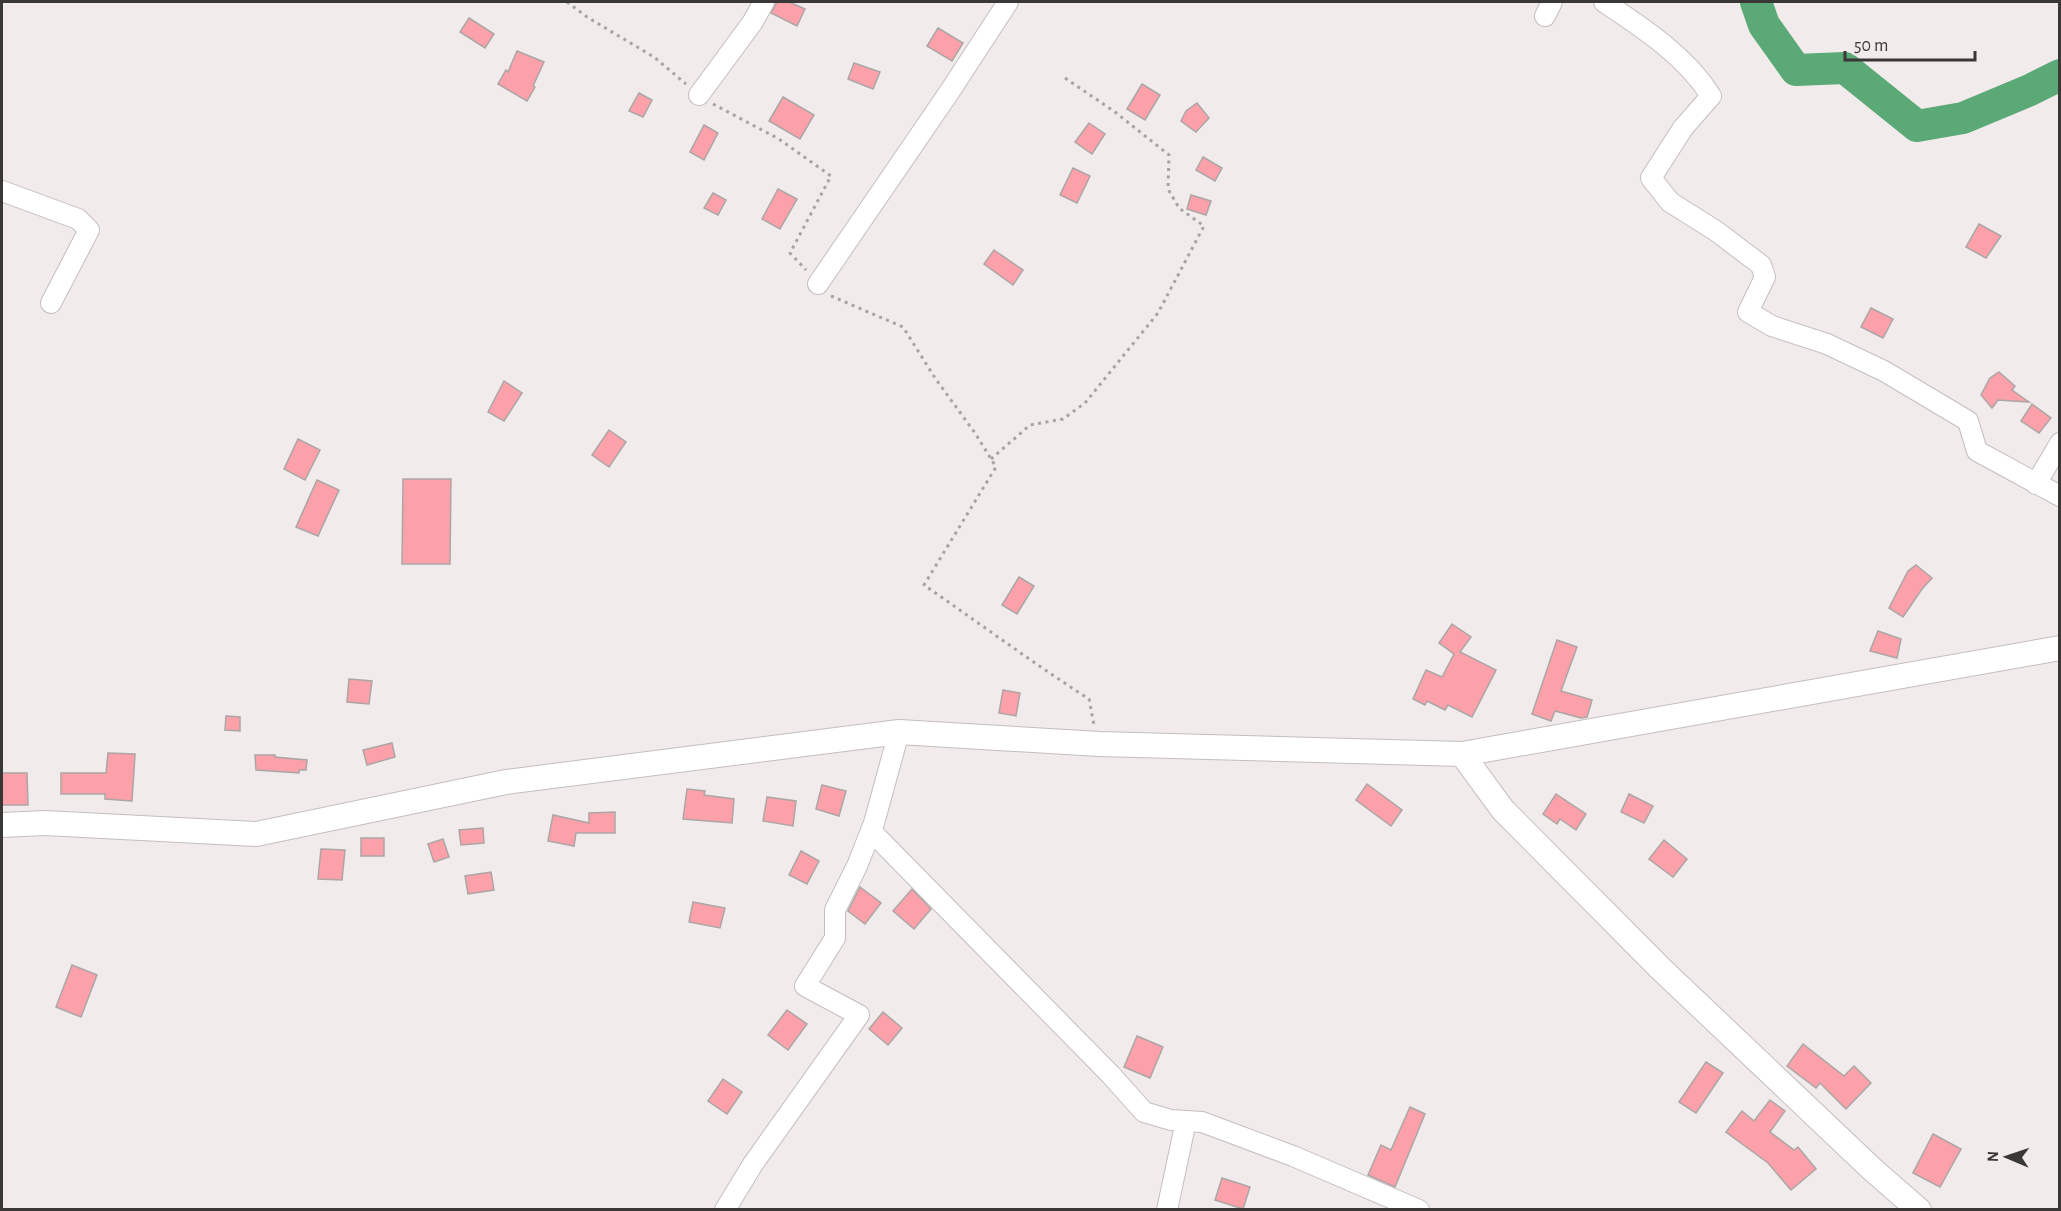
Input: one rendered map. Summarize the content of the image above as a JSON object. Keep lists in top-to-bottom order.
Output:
{
  "scale_bar": "50 m",
  "north": "left"
}
